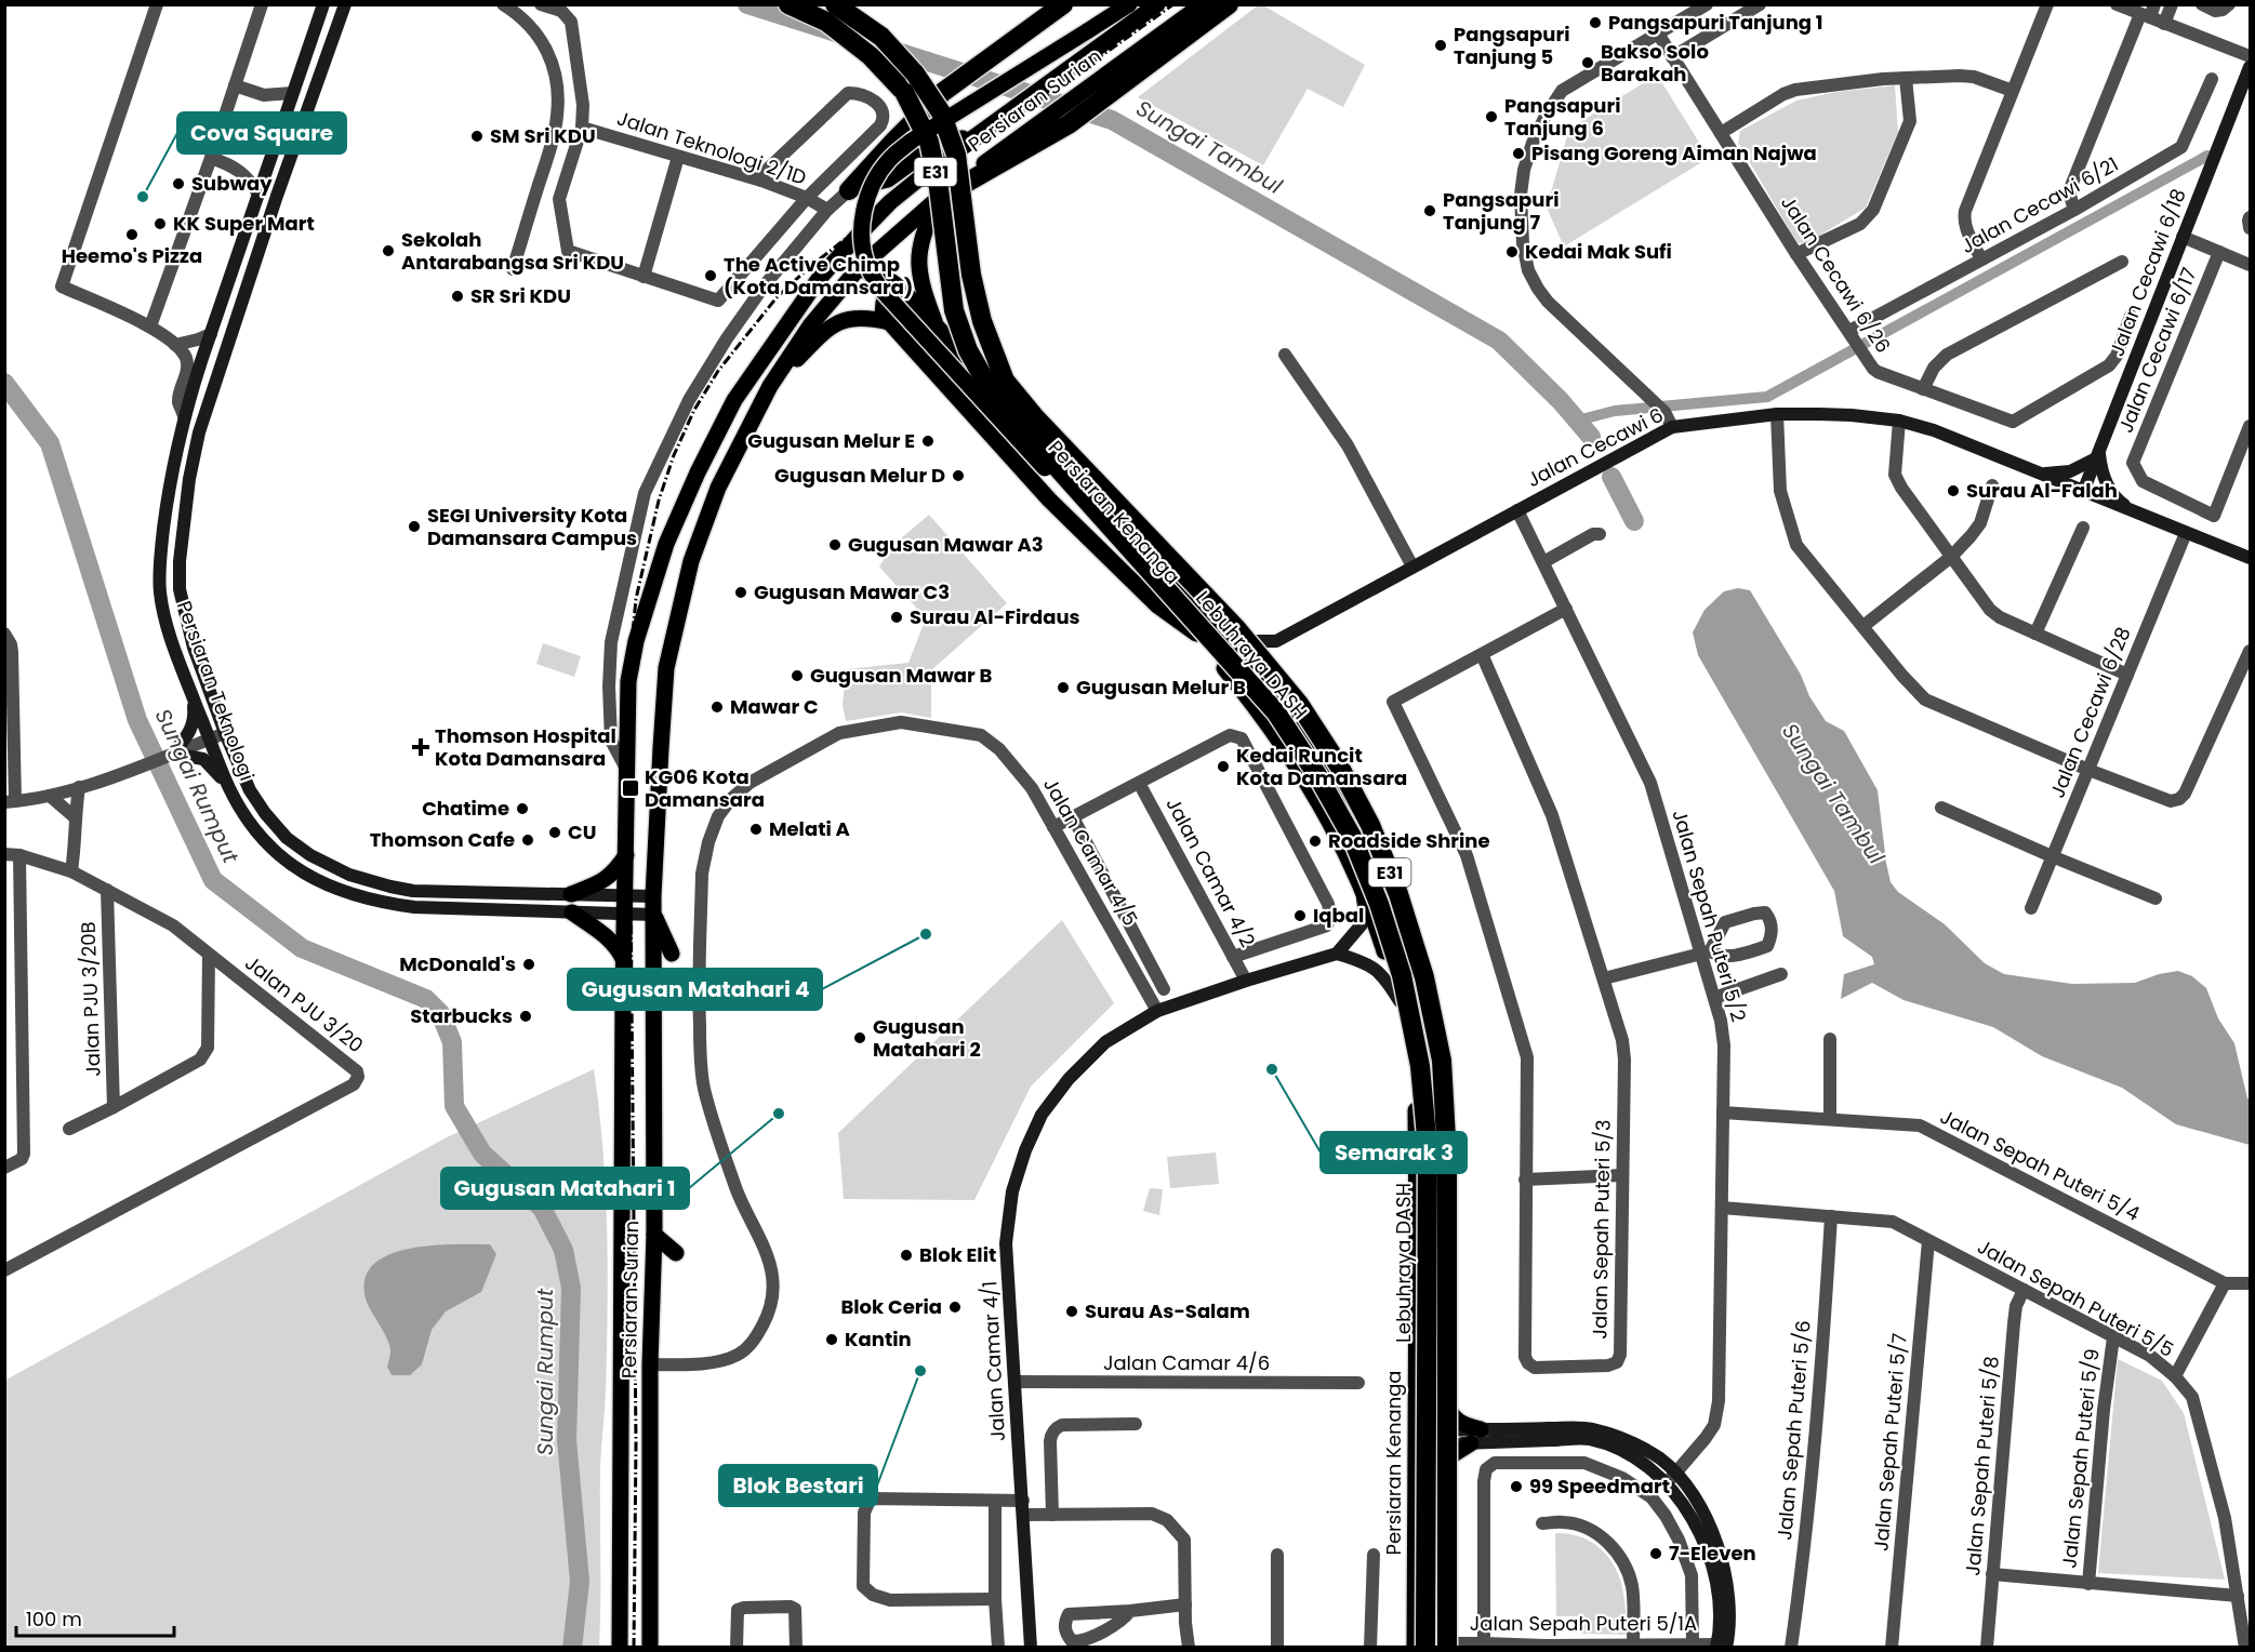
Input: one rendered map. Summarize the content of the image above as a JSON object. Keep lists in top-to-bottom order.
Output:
{
  "streets": {
    "highway": ["E31", "Lebuhraya DASH"],
    "main road": ["Persiaran Surian", "Persiaran Kenanga"],
    "street": [
      "Jalan Teknologi 2/1D",
      "Jalan Cecawi 6/21",
      "Jalan Cecawi 6/18",
      "Jalan Cecawi 6/26",
      "Jalan Cecawi 6/17",
      "Jalan Cecawi 6",
      "Persiaran Teknologi",
      "Jalan Cecawi 6/28",
      "Jalan Camar 4/5",
      "Jalan Camar 4/2",
      "Jalan Sepah Puteri 5/2",
      "Jalan PJU 3/20B",
      "Jalan PJU 3/20",
      "Jalan Sepah Puteri 5/4",
      "Jalan Sepah Puteri 5/3",
      "Jalan Sepah Puteri 5/5",
      "Jalan Camar 4/1",
      "Jalan Camar 4/6",
      "Jalan Sepah Puteri 5/6",
      "Jalan Sepah Puteri 5/7",
      "Jalan Sepah Puteri 5/9",
      "Jalan Sepah Puteri 5/8",
      "Jalan Sepah Puteri 5/1A"
    ]
  },
  "crossings": [
    ["Persiaran Surian", "Persiaran Kenanga"],
    ["Persiaran Surian", "Persiaran Teknologi"],
    ["Persiaran Surian", "Jalan Camar 4/5"],
    ["Jalan Cecawi 6/21", "Jalan Cecawi 6/26"],
    ["Jalan Cecawi 6/18", "Jalan Cecawi 6"],
    ["Jalan Cecawi 6", "Jalan Cecawi 6/28"],
    ["Jalan Cecawi 6", "Jalan Sepah Puteri 5/2"],
    ["Persiaran Kenanga", "Lebuhraya DASH"],
    ["Persiaran Kenanga", "Jalan Sepah Puteri 5/1A"],
    ["Lebuhraya DASH", "Jalan Sepah Puteri 5/1A"],
    ["Jalan Camar 4/5", "Jalan Camar 4/1"],
    ["Jalan Camar 4/2", "Jalan Camar 4/1"],
    ["Jalan Sepah Puteri 5/2", "Jalan Sepah Puteri 5/4"],
    ["Jalan Sepah Puteri 5/2", "Jalan Sepah Puteri 5/5"],
    ["Jalan PJU 3/20B", "Jalan PJU 3/20"],
    ["Jalan Sepah Puteri 5/5", "Jalan Sepah Puteri 5/6"],
    ["Jalan Sepah Puteri 5/5", "Jalan Sepah Puteri 5/7"],
    ["Jalan Sepah Puteri 5/5", "Jalan Sepah Puteri 5/9"],
    ["Jalan Sepah Puteri 5/5", "Jalan Sepah Puteri 5/8"],
    ["Jalan Camar 4/1", "Jalan Camar 4/6"]
  ],
  "water": ["Sungai Tambul", "Sungai Rumput"],
  "places": {
    "other": [
      "Pangsapuri Tanjung 1",
      "Pangsapuri Tanjung 5",
      "Bakso Solo Barakah",
      "Pangsapuri Tanjung 6",
      "SM Sri KDU",
      "Pisang Goreng Aiman Najwa",
      "Subway",
      "Cova Square",
      "Pangsapuri Tanjung 7",
      "KK Super Mart",
      "Heemo's Pizza",
      "Sekolah Antarabangsa Sri KDU",
      "Kedai Mak Sufi",
      "The Active Chimp (Kota Damansara)",
      "SR Sri KDU",
      "Gugusan Melur E",
      "Gugusan Melur D",
      "Surau Al-Falah",
      "SEGI University Kota Damansara Campus",
      "Gugusan Mawar A3",
      "Gugusan Mawar C3",
      "Surau Al-Firdaus",
      "Gugusan Mawar B",
      "Gugusan Melur B",
      "Mawar C",
      "Kedai Runcit Kota Damansara",
      "Chatime",
      "Melati A",
      "CU",
      "Thomson Cafe",
      "Roadside Shrine",
      "Iqbal",
      "Gugusan Matahari 4",
      "McDonald's",
      "Starbucks",
      "Gugusan Matahari 2",
      "Semarak 3",
      "Gugusan Matahari 1",
      "Blok Elit",
      "Blok Ceria",
      "Surau As-Salam",
      "Kantin",
      "Blok Bestari",
      "99 Speedmart",
      "7-Eleven"
    ],
    "health": ["Thomson Hospital Kota Damansara"],
    "transit": ["KG06 Kota Damansara"]
  },
  "scale_bar": "100 m"
}
